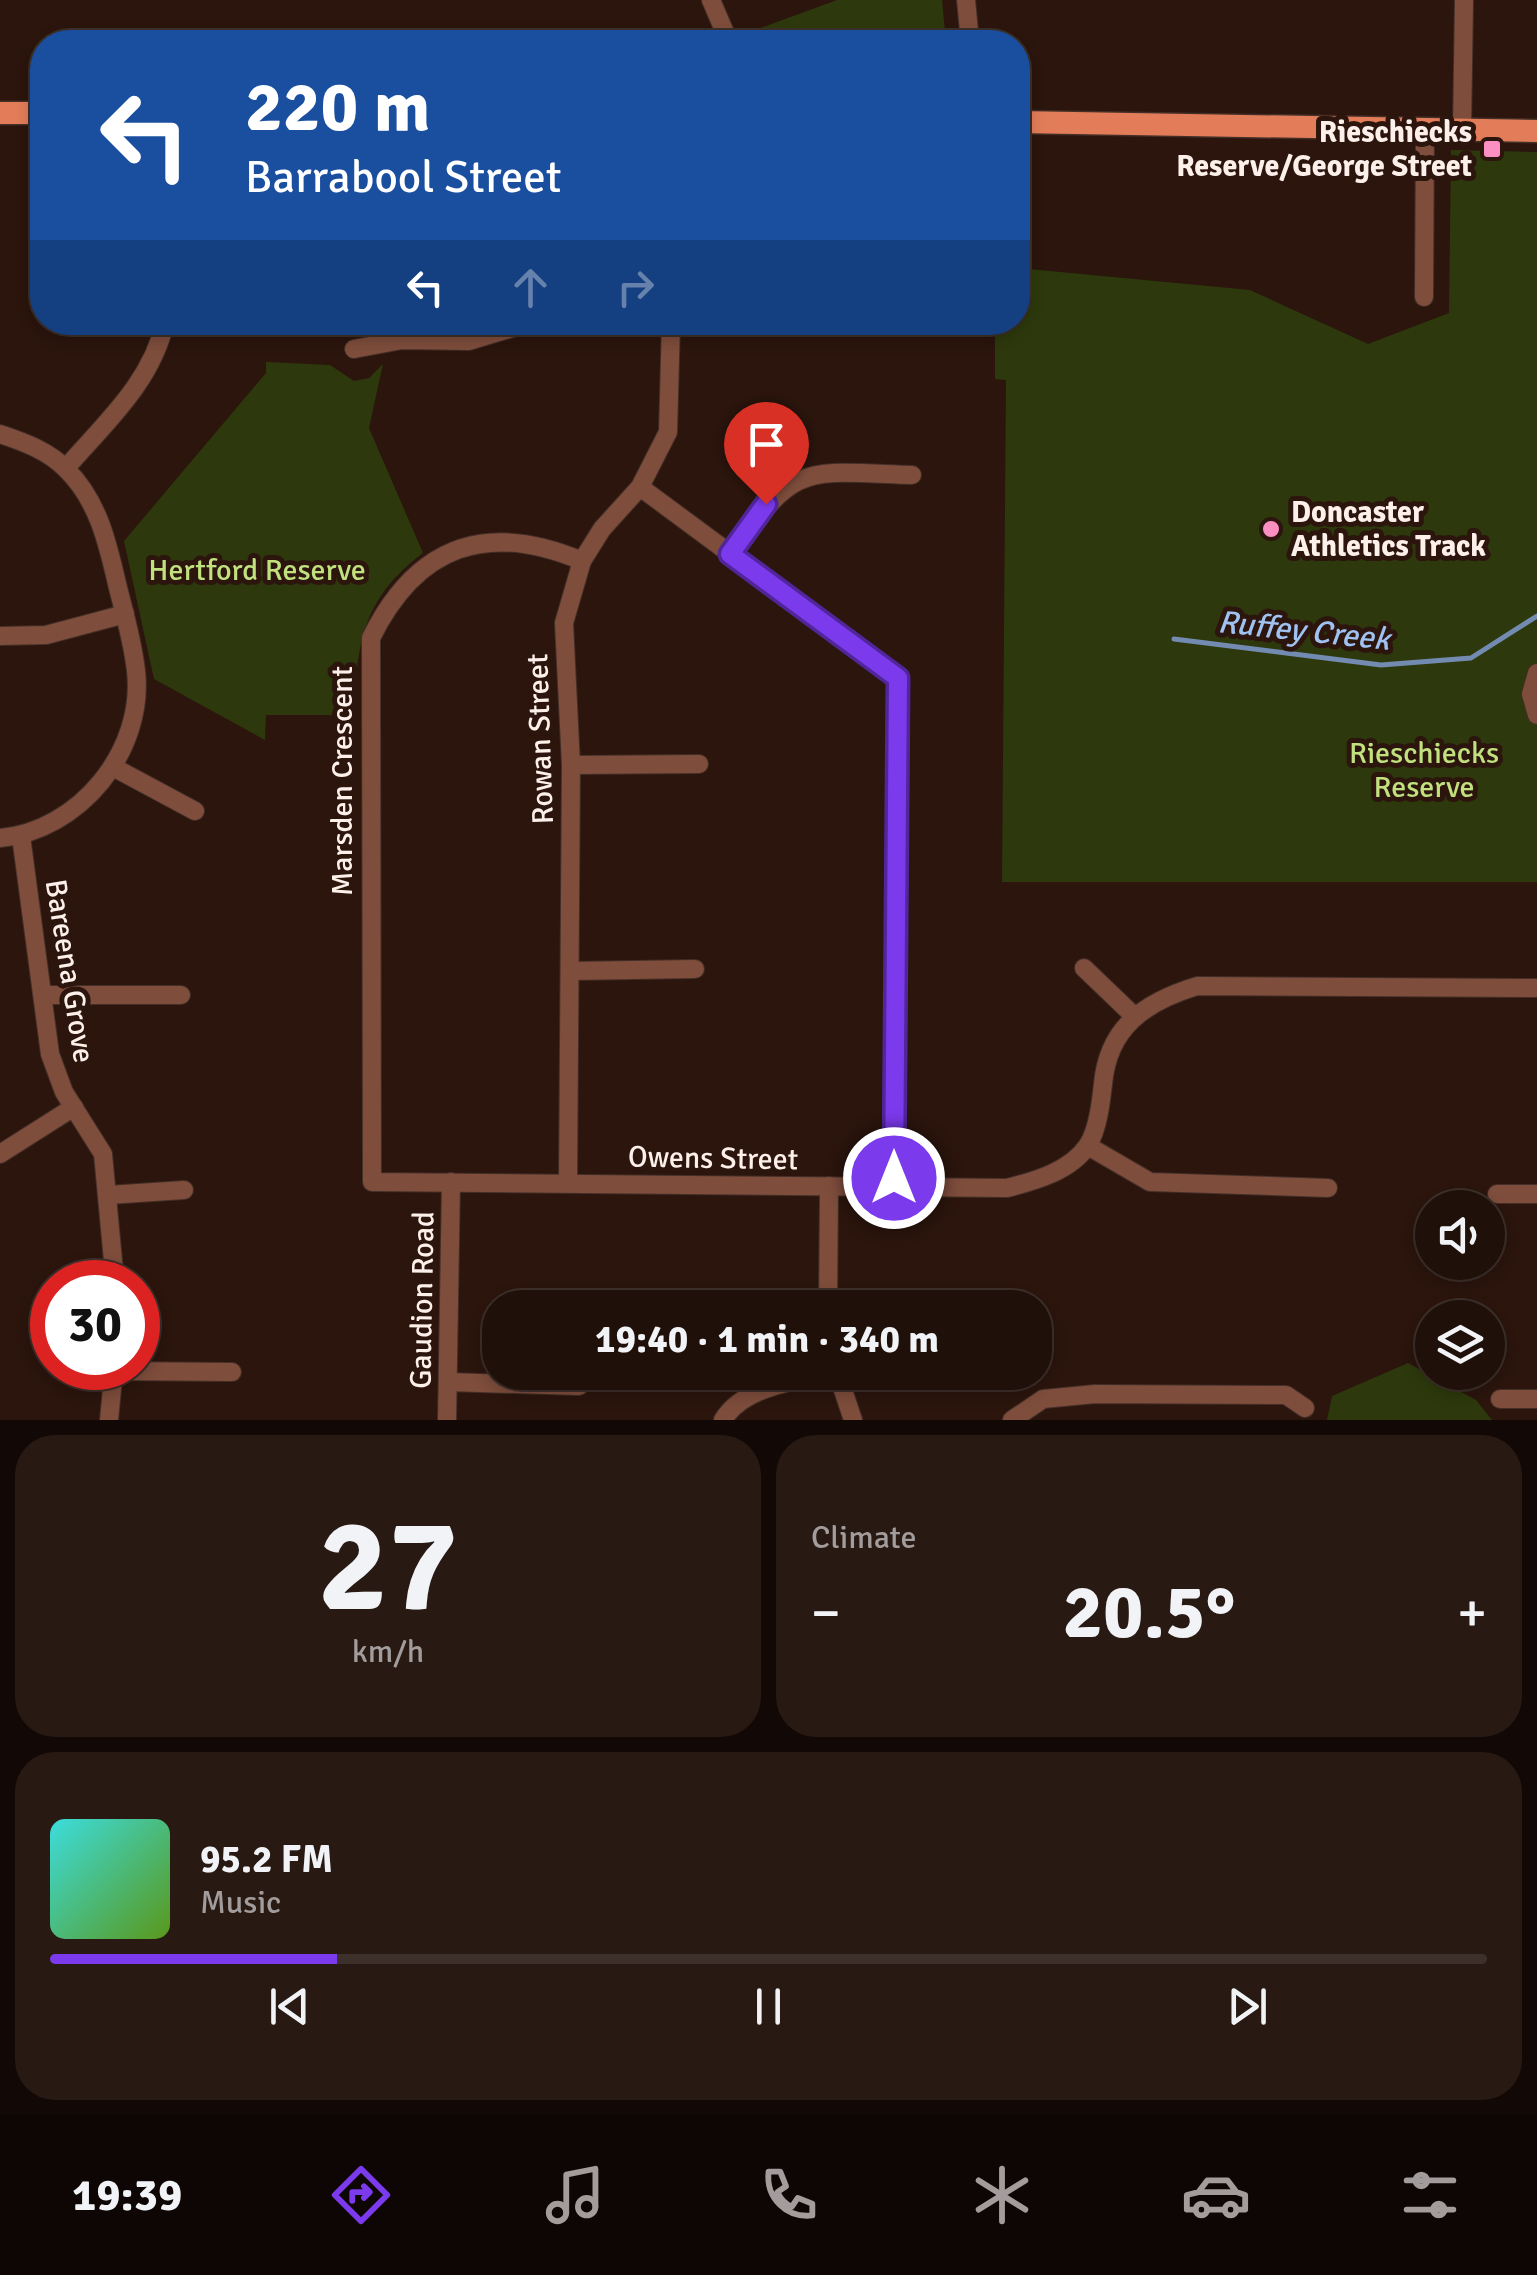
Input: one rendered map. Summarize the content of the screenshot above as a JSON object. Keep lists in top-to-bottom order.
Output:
{
  "streets": {
    "street": [
      "Rowan Street",
      "Marsden Crescent",
      "Bareena Grove",
      "Owens Street",
      "Gaudion Road"
    ]
  },
  "crossings": [
    ["Rowan Street", "Marsden Crescent"],
    ["Rowan Street", "Owens Street"],
    ["Marsden Crescent", "Owens Street"],
    ["Owens Street", "Gaudion Road"]
  ],
  "water": ["Ruffey Creek"],
  "parks": ["Hertford Reserve", "Rieschiecks Reserve"],
  "places": {
    "transit": ["Rieschiecks Reserve/George Street"],
    "other": ["Doncaster Athletics Track"]
  },
  "page": {
    "turn": ["220 m", "Barrabool Street"],
    "limit": "30",
    "trip": "19:40 · 1 min · 340 m",
    "tile": [
      ["27", "km/h"],
      "Climate"
    ],
    "heat": ["−", "20.5°", "+"],
    "song": ["95.2 FM", "Music"],
    "tabs": "19:39"
  }
}
